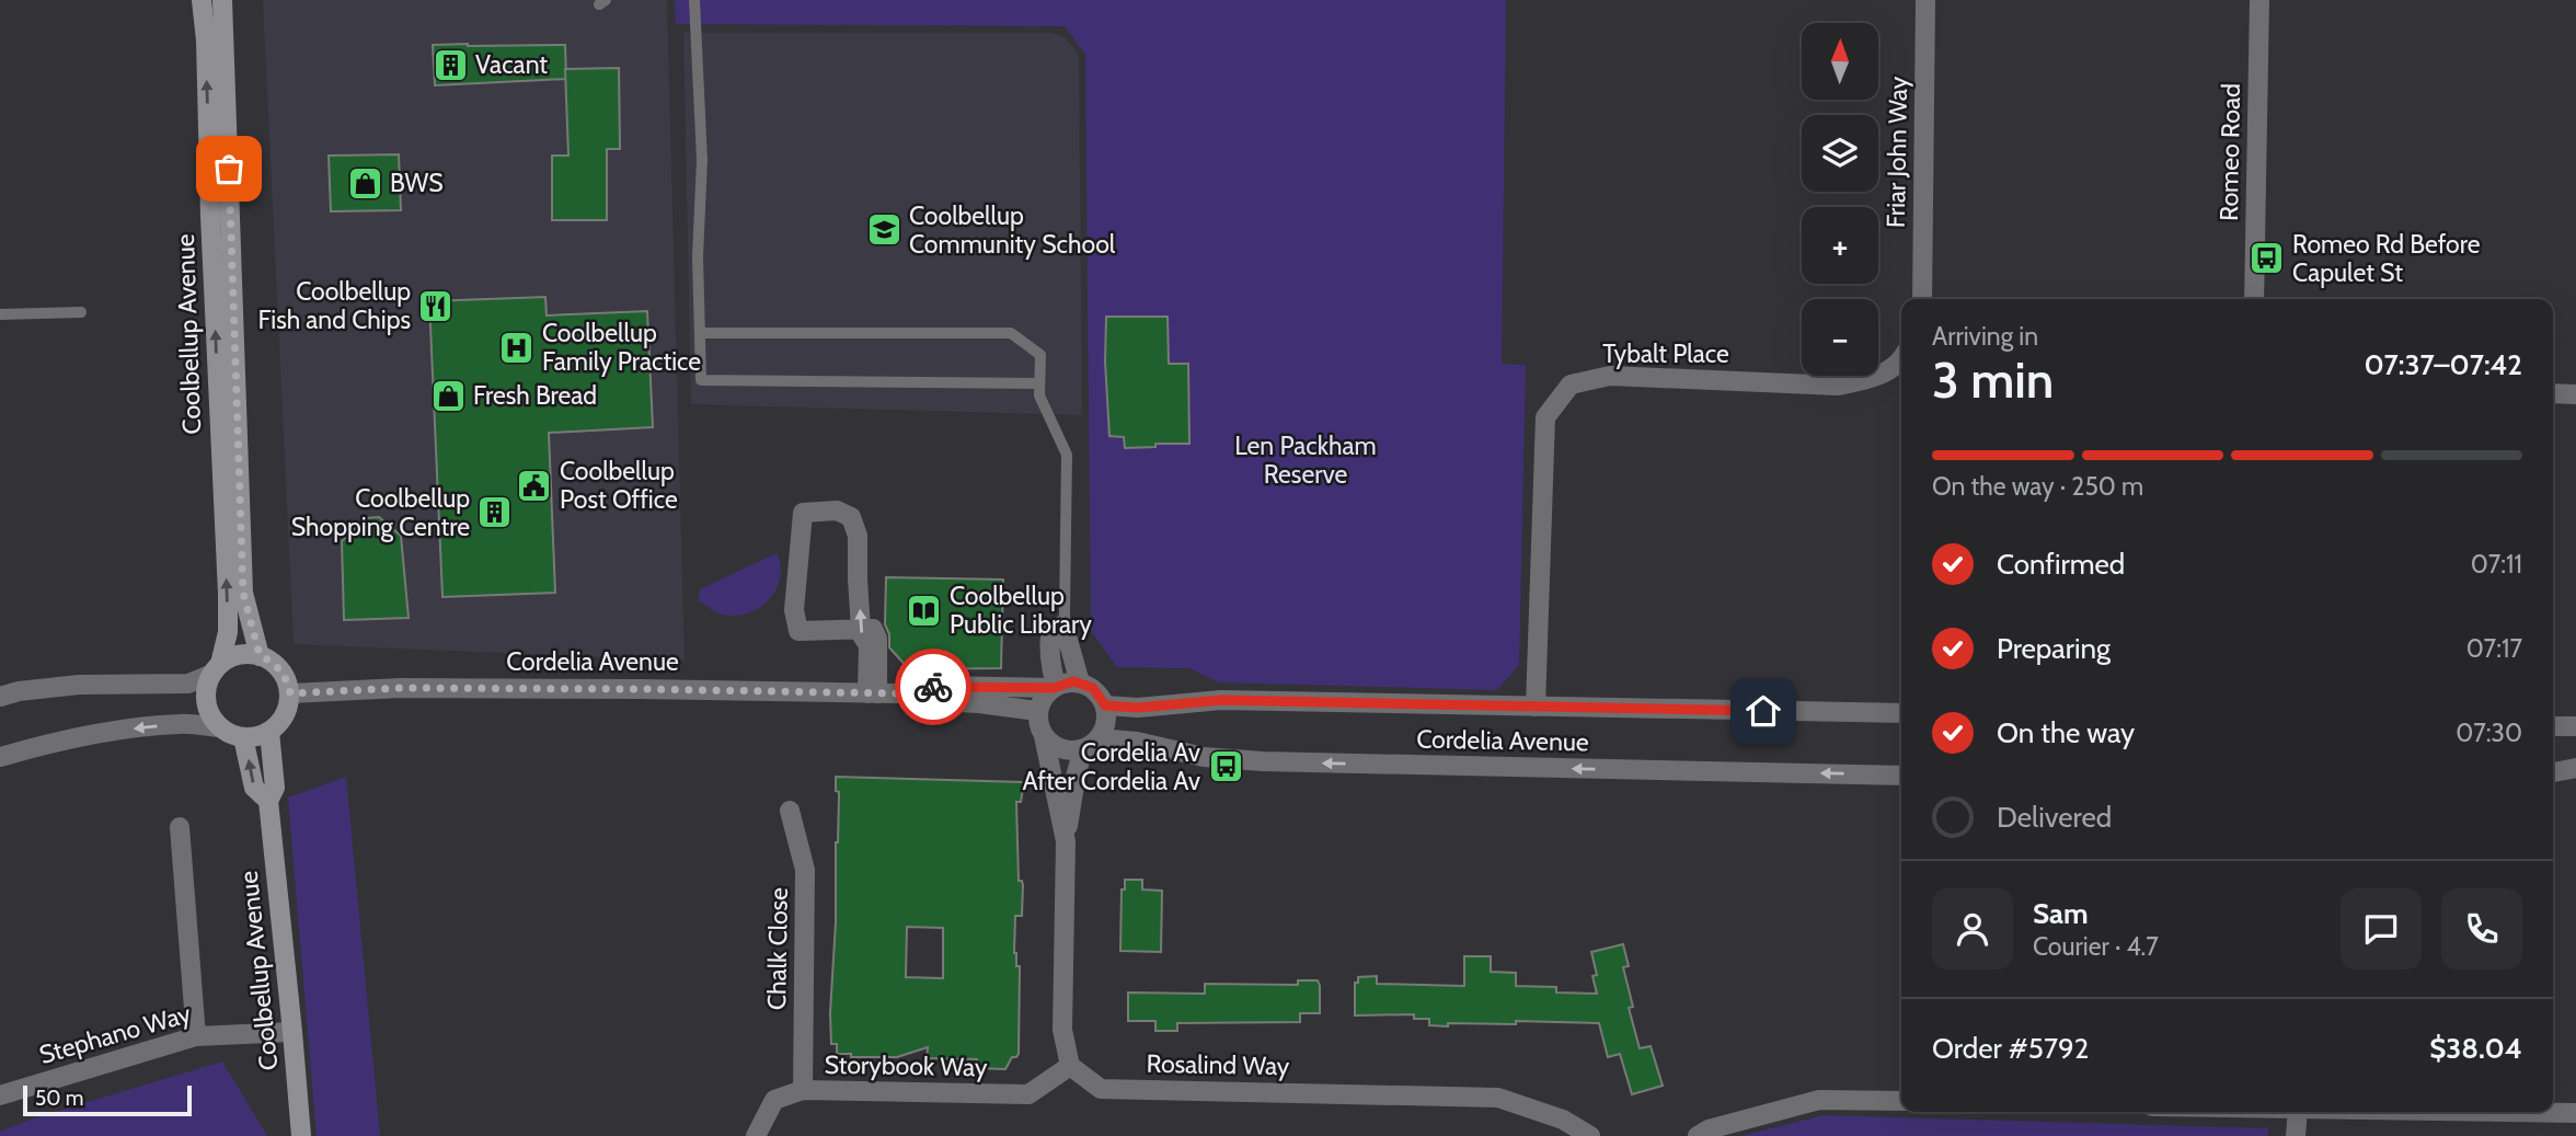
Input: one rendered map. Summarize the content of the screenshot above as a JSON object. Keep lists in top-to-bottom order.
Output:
{
  "streets": {
    "street": [
      "Friar John Way",
      "Romeo Road",
      "Coolbellup Avenue",
      "Tybalt Place",
      "Cordelia Avenue",
      "Chalk Close",
      "Stephano Way",
      "Rosalind Way",
      "Storybook Way"
    ]
  },
  "crossings": [
    ["Coolbellup Avenue", "Cordelia Avenue"],
    ["Coolbellup Avenue", "Stephano Way"],
    ["Tybalt Place", "Cordelia Avenue"],
    ["Chalk Close", "Storybook Way"],
    ["Rosalind Way", "Storybook Way"]
  ],
  "parks": ["Len Packham Reserve"],
  "places": {
    "building": ["Vacant", "Coolbellup Shopping Centre"],
    "shop": ["BWS", "Fresh Bread"],
    "school or university": ["Coolbellup Community School"],
    "bus stop": ["Romeo Rd Before Capulet St", "Cordelia Av After Cordelia Av"],
    "restaurant": ["Coolbellup Fish and Chips"],
    "hospital": ["Coolbellup Family Practice"],
    "public building": ["Coolbellup Post Office"],
    "library": ["Coolbellup Public Library"]
  },
  "scale_bar": "50 m",
  "north": "top",
  "page": {
    "map_buttons": ["+", "−"],
    "heading": ["3 min", "Arriving in", "07:37–07:42"],
    "panel": [
      "Sam",
      "Courier · 4.7",
      "Order #5792",
      "$38.04"
    ],
    "bar": "On the way · 250 m",
    "list": [
      ["Confirmed", "07:11"],
      ["Preparing", "07:17"],
      ["On the way", "07:30"],
      "Delivered"
    ],
    "scale": "50 m"
  }
}
